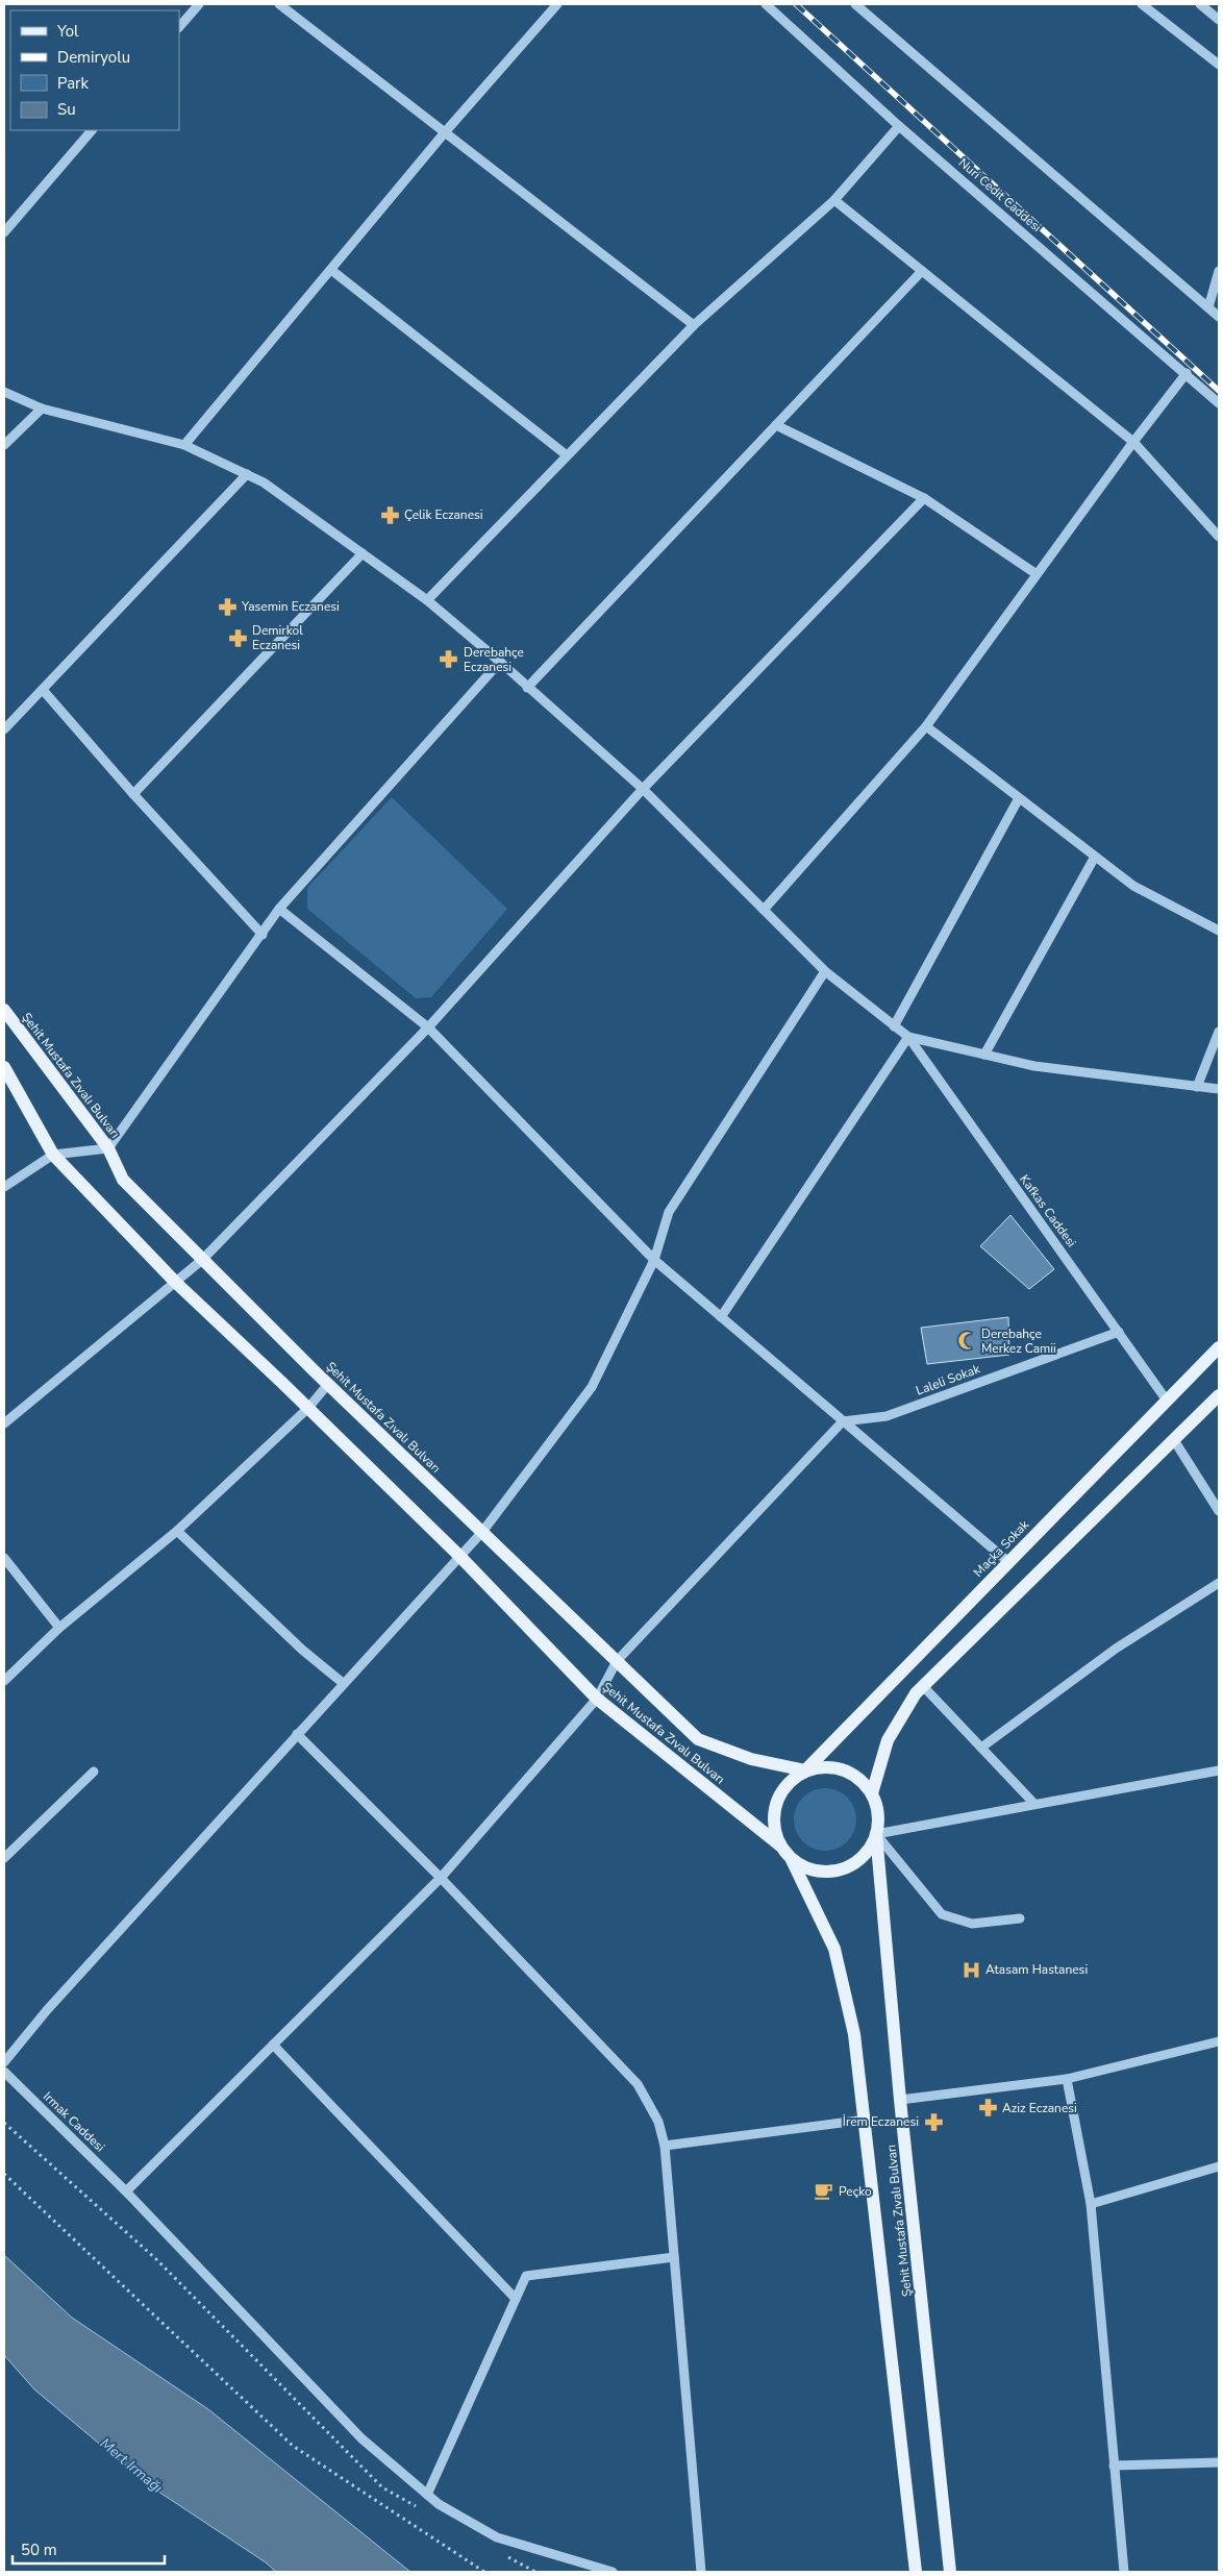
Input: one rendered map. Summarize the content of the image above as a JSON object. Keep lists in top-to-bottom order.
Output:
{
  "streets": {
    "main road": ["Şehit Mustafa Zıvalı Bulvarı", "Maçka Sokak"],
    "street": [
      "Nuri Cedit Caddesi",
      "Kafkas Caddesi",
      "Laleli Sokak",
      "Irmak Caddesi"
    ]
  },
  "crossings": [
    ["Şehit Mustafa Zıvalı Bulvarı", "Maçka Sokak"],
    ["Kafkas Caddesi", "Laleli Sokak"],
    ["Kafkas Caddesi", "Maçka Sokak"]
  ],
  "water": ["Mert Irmağı"],
  "places": {
    "pharmacy": [
      "Çelik Eczanesi",
      "Yasemin Eczanesi",
      "Demirkol Eczanesi",
      "Derebahçe Eczanesi",
      "Aziz Eczanesi",
      "İrem Eczanesi"
    ],
    "mosque": ["Derebahçe Merkez Camii"],
    "hospital": ["Atasam Hastanesi"],
    "cafe": ["Peçko"]
  },
  "legend": [
    "Yol",
    "Demiryolu",
    "Park",
    "Su"
  ],
  "scale_bar": "50 m"
}
